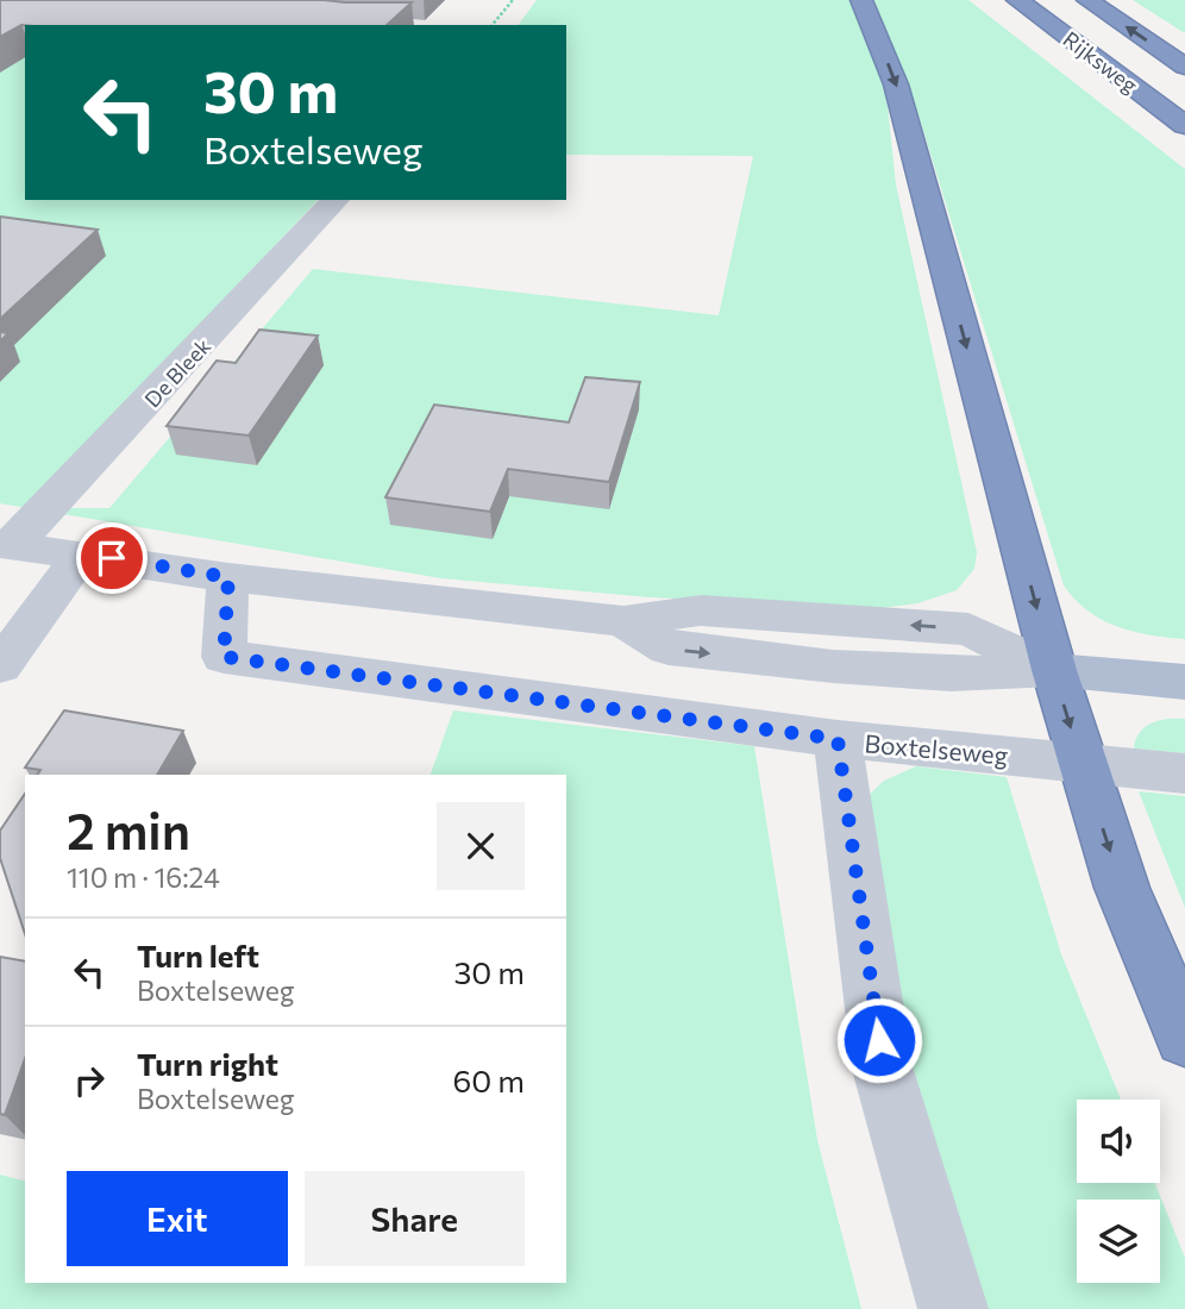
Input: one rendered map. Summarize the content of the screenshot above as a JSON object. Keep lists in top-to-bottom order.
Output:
{
  "streets": {
    "highway": ["Rijksweg"],
    "street": ["De Bleek", "Boxtelseweg"]
  },
  "page": {
    "turn": ["30 m", "Boxtelseweg"],
    "heading": ["2 min", "110 m · 16:24"],
    "list": [
      {
        "name": "Turn left",
        "note": "Boxtelseweg",
        "value": "30 m"
      },
      {
        "name": "Turn right",
        "note": "Boxtelseweg",
        "value": "60 m"
      }
    ],
    "buttons": ["Exit", "Share"]
  }
}
